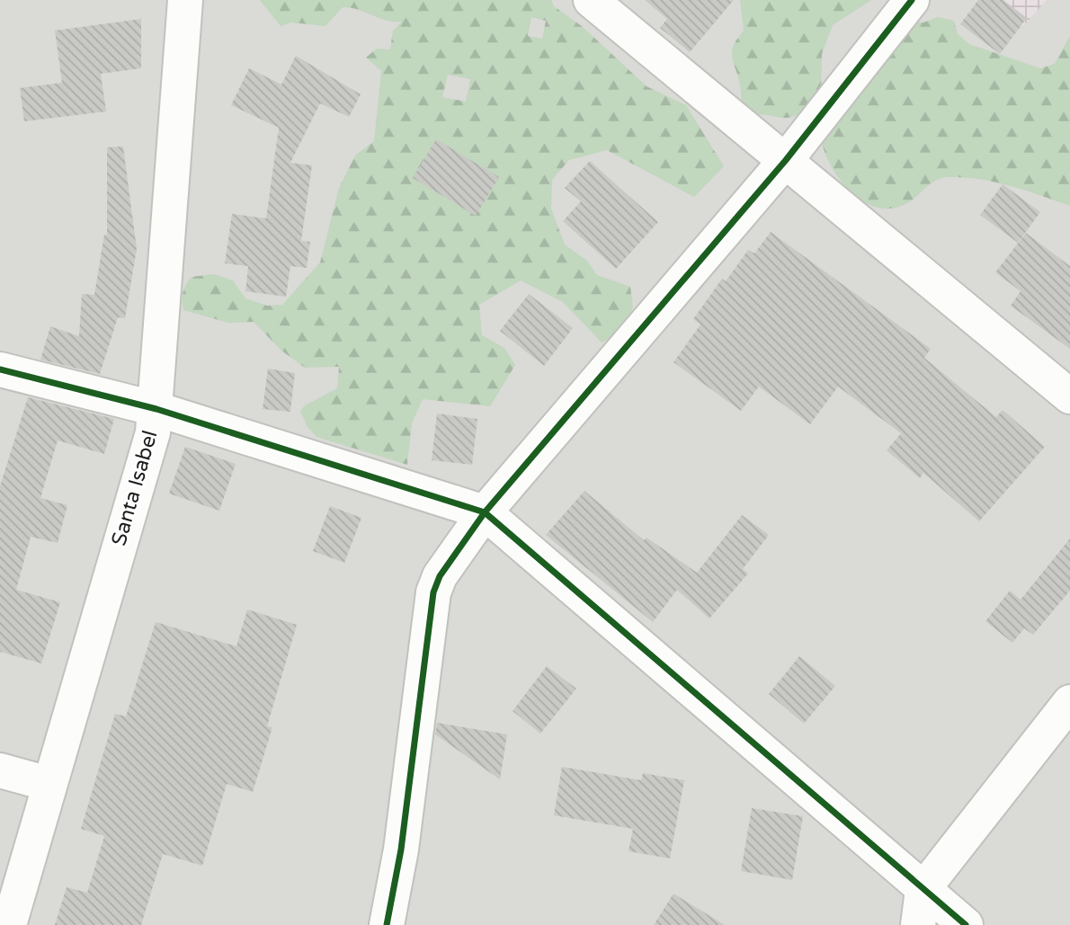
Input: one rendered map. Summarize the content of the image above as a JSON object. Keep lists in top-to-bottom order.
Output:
{
  "streets": {
    "street": ["Santa Isabel"]
  }
}
